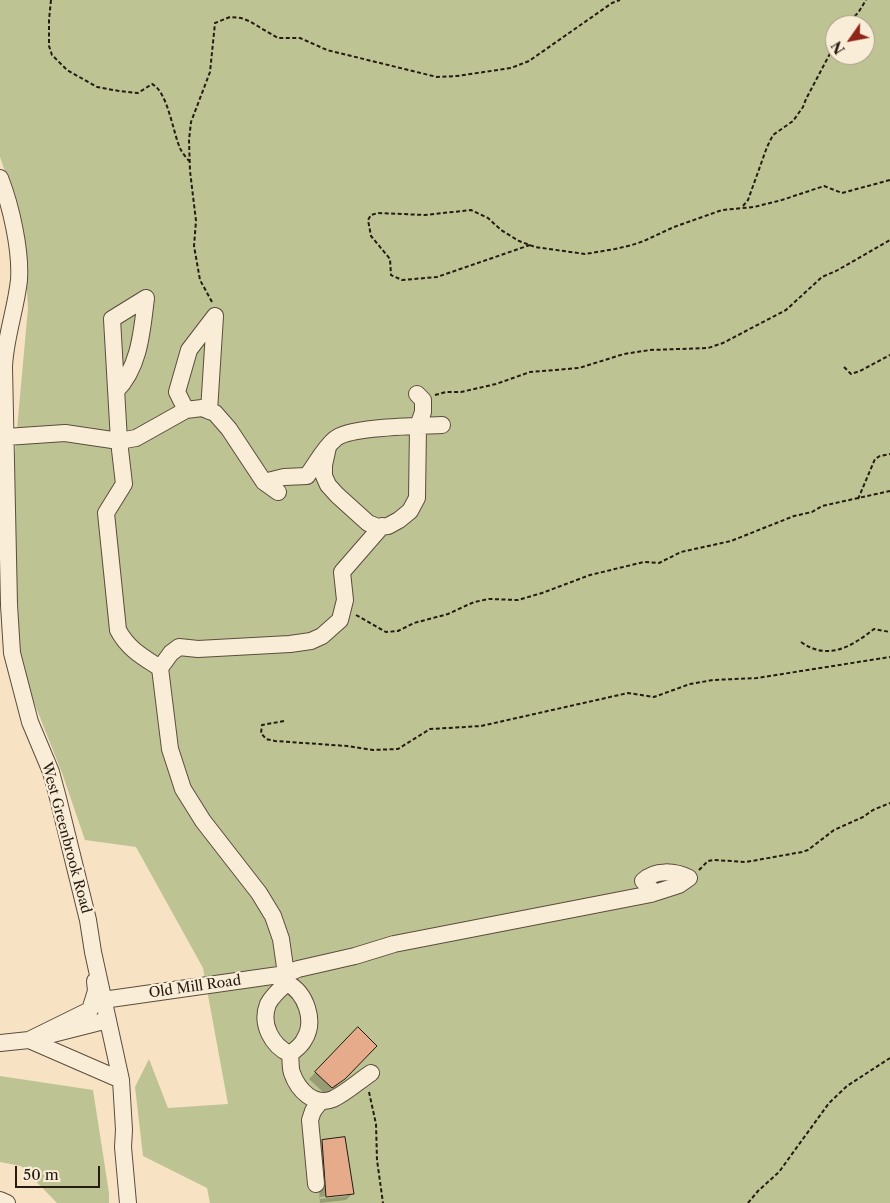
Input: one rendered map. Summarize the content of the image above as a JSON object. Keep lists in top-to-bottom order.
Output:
{
  "streets": {
    "street": ["West Greenbrook Road", "Old Mill Road"]
  },
  "crossings": [
    ["West Greenbrook Road", "Old Mill Road"]
  ],
  "scale_bar": "50 m",
  "north": "bottom left"
}
